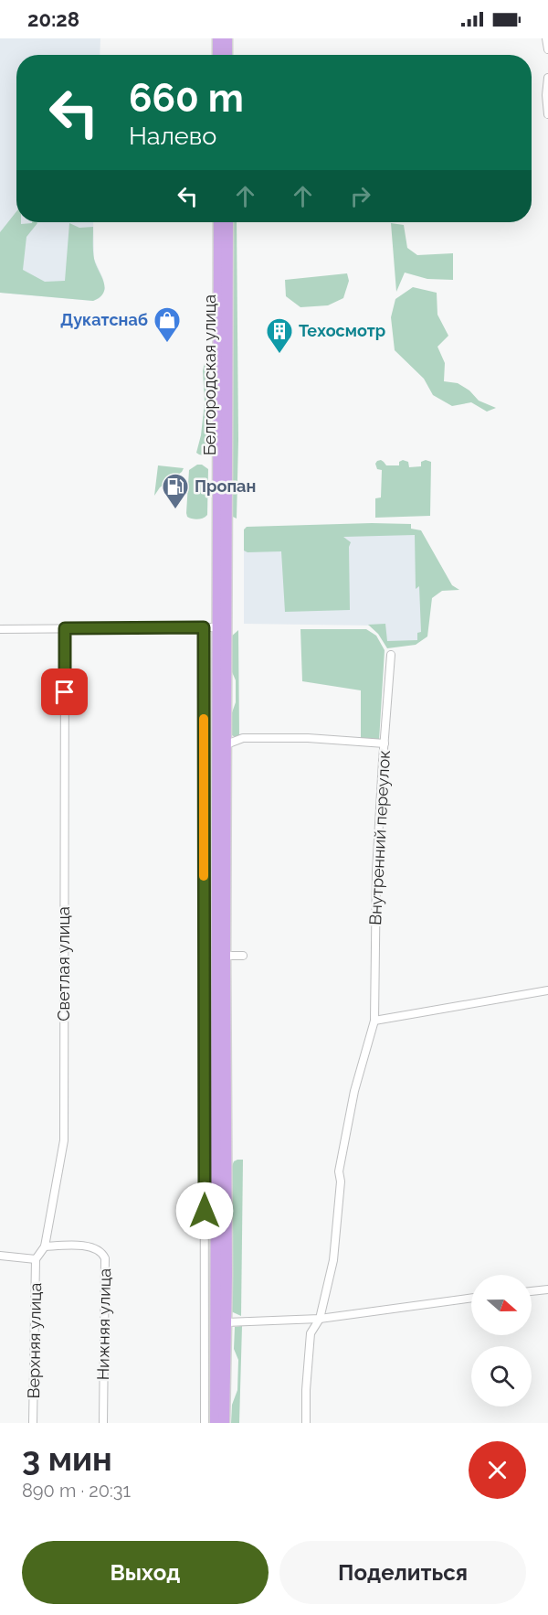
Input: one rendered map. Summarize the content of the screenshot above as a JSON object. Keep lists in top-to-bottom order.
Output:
{
  "streets": {
    "main road": ["Белгородская улица"],
    "street": [
      "Внутренний переулок",
      "Светлая улица",
      "Нижняя улица",
      "Верхняя улица"
    ]
  },
  "crossings": [
    ["Светлая улица", "Нижняя улица"],
    ["Светлая улица", "Верхняя улица"]
  ],
  "places": {
    "shop": ["Дукатснаб"],
    "building": ["Техосмотр"],
    "fuel station": ["Пропан"]
  },
  "north": "right",
  "page": {
    "status": "20:28",
    "turn": ["660 m", "Налево"],
    "heading": ["3 мин", "890 m · 20:31"],
    "buttons": ["Выход", "Поделиться"]
  }
}
